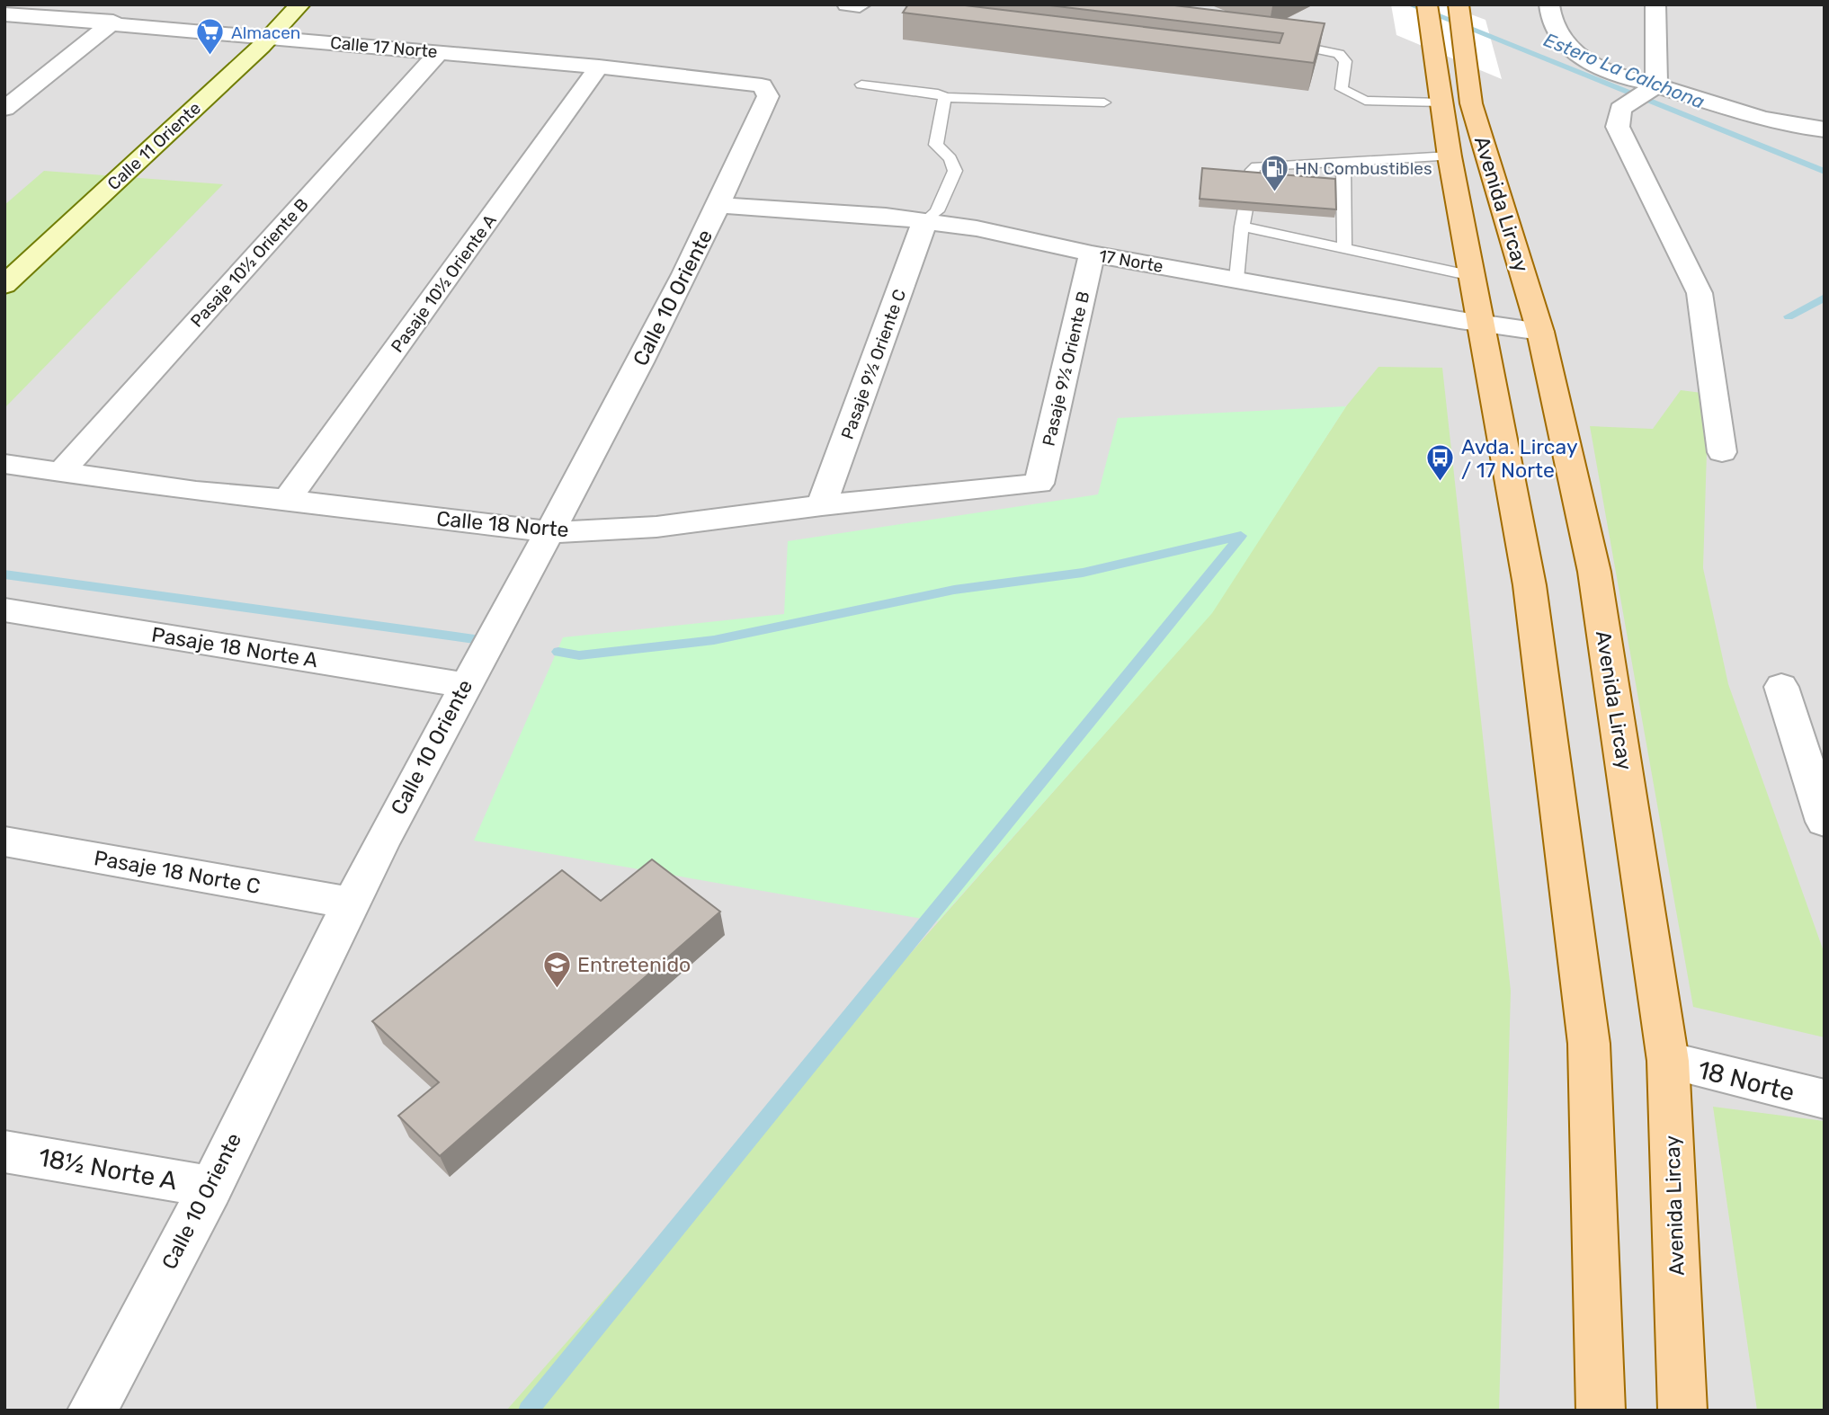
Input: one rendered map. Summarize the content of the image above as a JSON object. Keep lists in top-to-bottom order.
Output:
{
  "streets": {
    "main road": ["Calle 11 Oriente", "Avenida Lircay"],
    "street": [
      "Calle 17 Norte",
      "17 Norte",
      "Pasaje 10½ Oriente B",
      "Pasaje 10½ Oriente A",
      "Calle 10 Oriente",
      "Pasaje 9½ Oriente C",
      "Pasaje 9½ Oriente B",
      "Calle 18 Norte",
      "Pasaje 18 Norte A",
      "Pasaje 18 Norte C",
      "18 Norte",
      "18½ Norte A"
    ]
  },
  "crossings": [
    ["Calle 17 Norte", "Calle 11 Oriente"],
    ["Calle 17 Norte", "Pasaje 10½ Oriente B"],
    ["Calle 17 Norte", "Pasaje 10½ Oriente A"],
    ["Calle 17 Norte", "Calle 10 Oriente"],
    ["Avenida Lircay", "17 Norte"],
    ["Avenida Lircay", "18 Norte"],
    ["17 Norte", "Calle 10 Oriente"],
    ["17 Norte", "Pasaje 9½ Oriente C"],
    ["17 Norte", "Pasaje 9½ Oriente B"],
    ["Pasaje 10½ Oriente B", "Calle 18 Norte"],
    ["Pasaje 10½ Oriente A", "Calle 18 Norte"],
    ["Calle 10 Oriente", "Calle 18 Norte"],
    ["Calle 10 Oriente", "Pasaje 18 Norte A"],
    ["Calle 10 Oriente", "Pasaje 18 Norte C"],
    ["Calle 10 Oriente", "18½ Norte A"],
    ["Pasaje 9½ Oriente C", "Calle 18 Norte"],
    ["Pasaje 9½ Oriente B", "Calle 18 Norte"]
  ],
  "water": ["Estero La Calchona"],
  "places": {
    "supermarket": ["Almacen"],
    "fuel station": ["HN Combustibles"],
    "bus stop": ["Avda. Lircay / 17 Norte"],
    "school or university": ["Entretenido"]
  }
}
